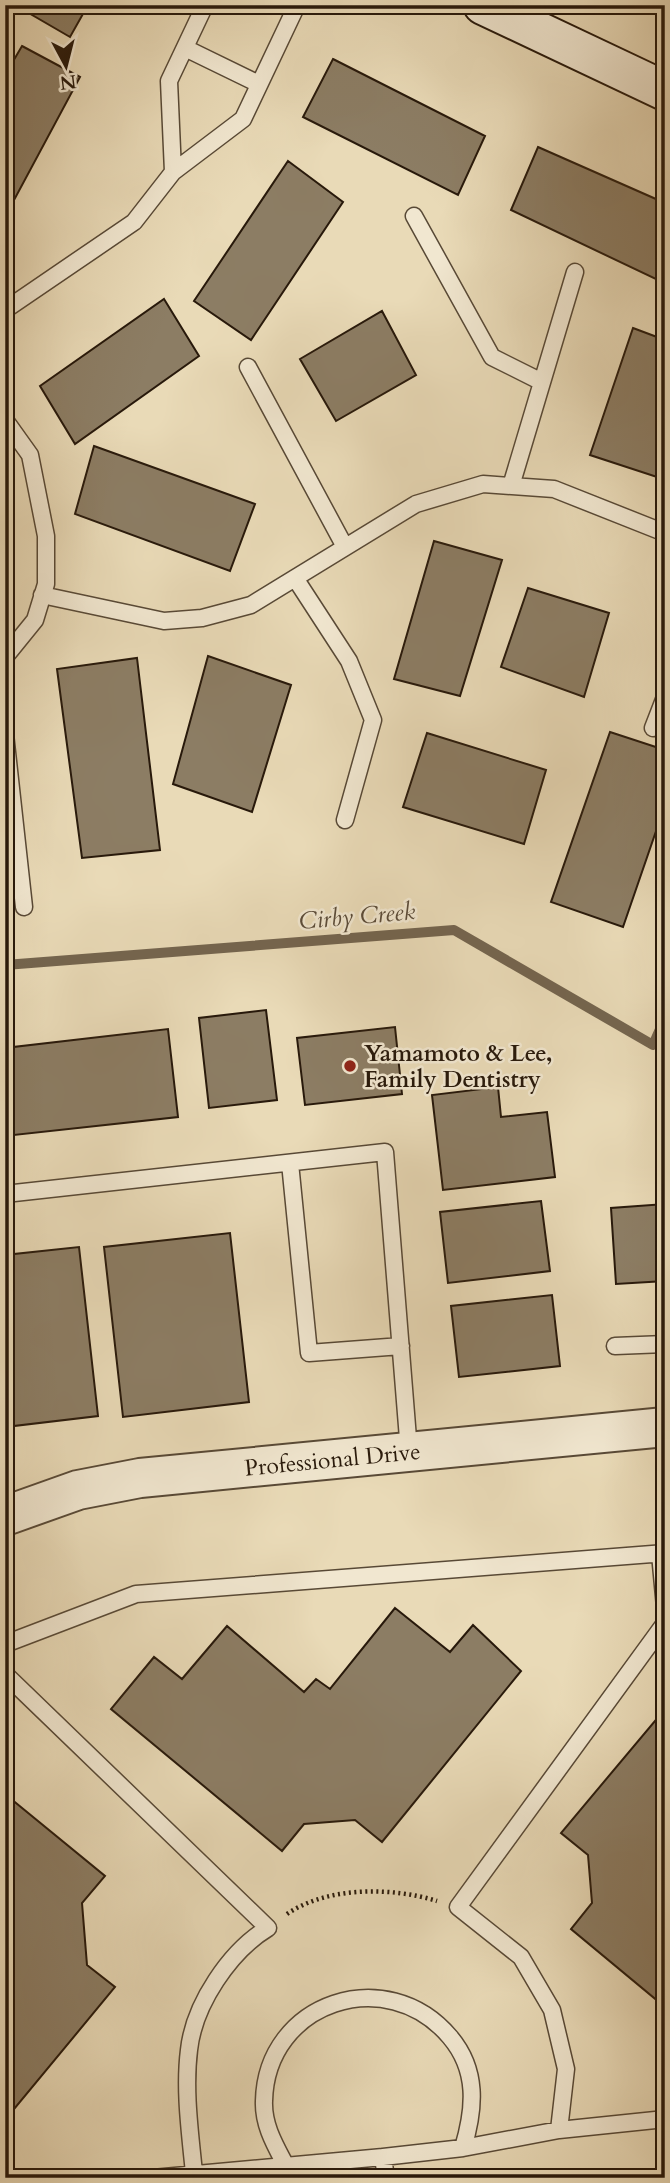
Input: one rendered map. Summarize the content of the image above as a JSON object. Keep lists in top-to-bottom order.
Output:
{
  "streets": {
    "street": ["Professional Drive"]
  },
  "water": ["Cirby Creek"],
  "places": ["Yamamoto & Lee, Family Dentistry"],
  "north": "bottom"
}
